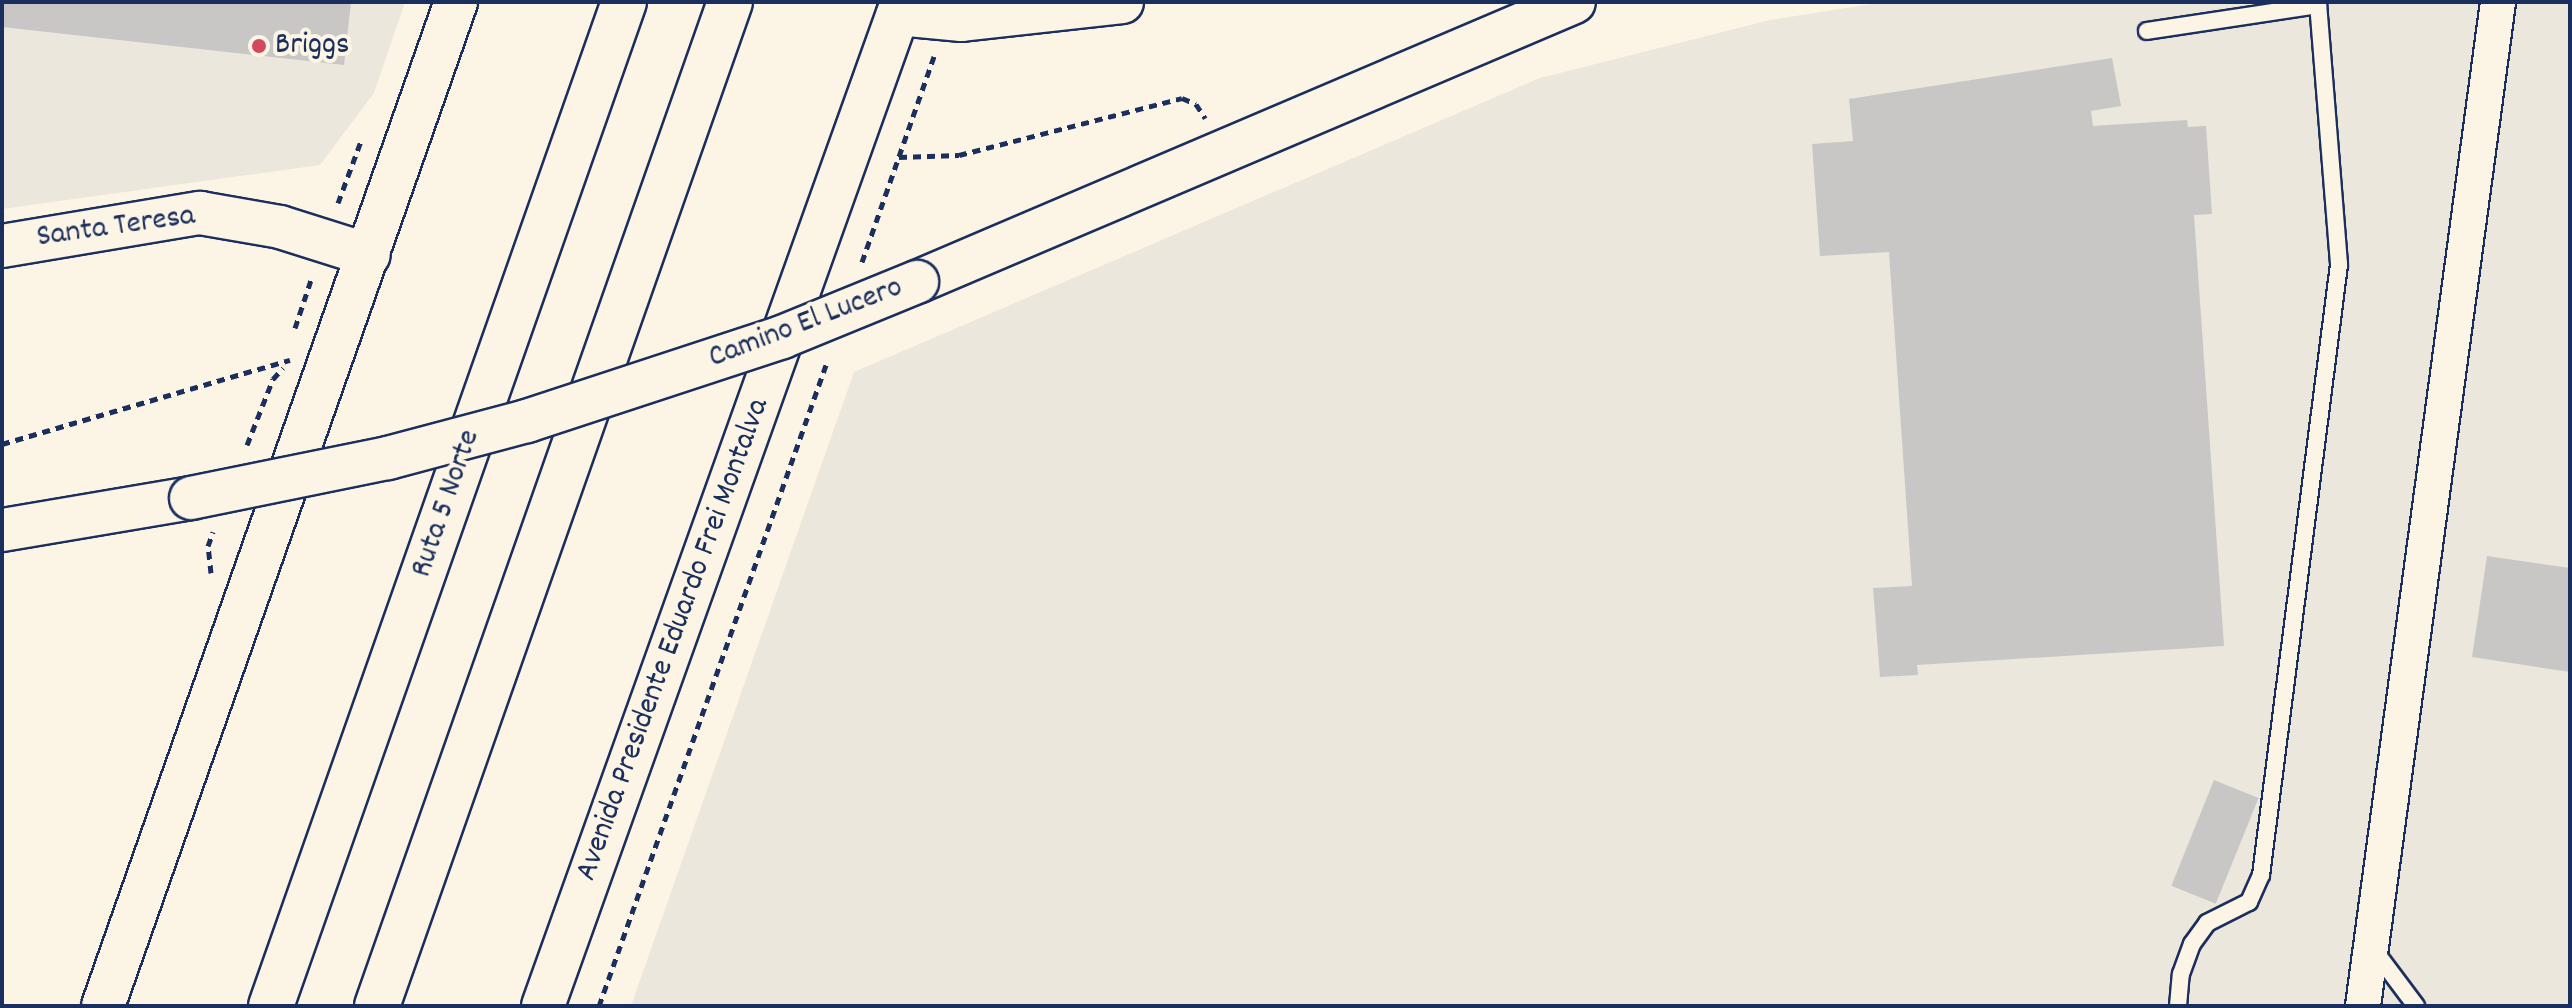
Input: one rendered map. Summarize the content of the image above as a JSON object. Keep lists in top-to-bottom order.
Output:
{
  "streets": {
    "highway": ["Ruta 5 Norte"],
    "street": ["Santa Teresa", "Camino El Lucero", "Avenida Presidente Eduardo Frei Montalva"]
  },
  "places": ["Briggs"]
}
